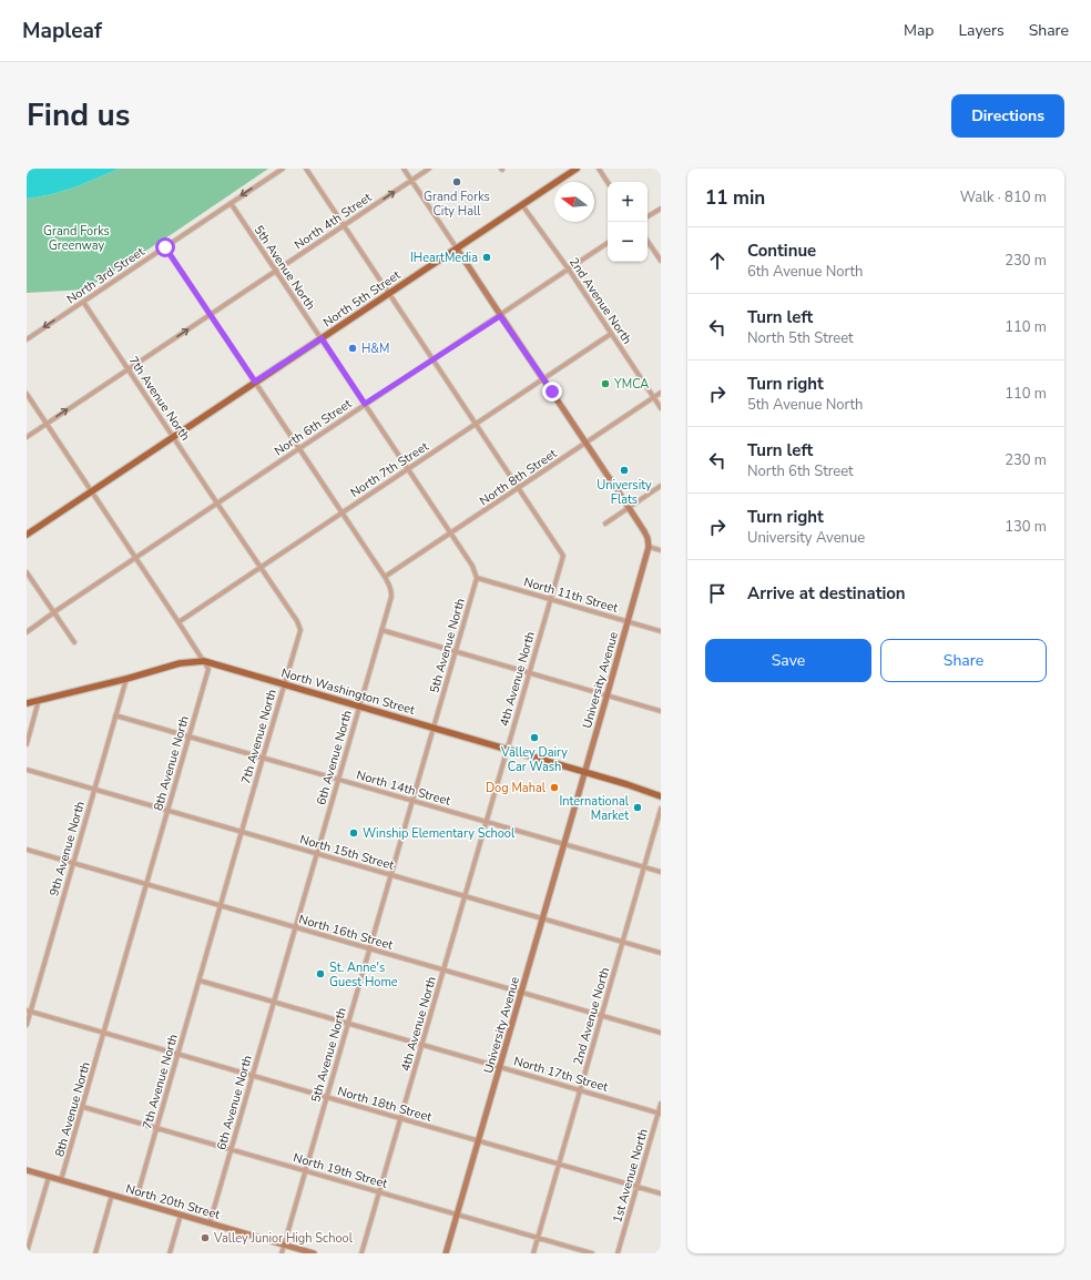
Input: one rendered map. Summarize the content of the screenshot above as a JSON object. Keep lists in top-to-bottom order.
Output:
{
  "streets": {
    "main road": ["North 5th Street", "North Washington Street"],
    "street": [
      "North 4th Street",
      "5th Avenue North",
      "North 3rd Street",
      "2nd Avenue North",
      "7th Avenue North",
      "North 6th Street",
      "North 7th Street",
      "North 8th Street",
      "North 11th Street",
      "4th Avenue North",
      "University Avenue",
      "6th Avenue North",
      "8th Avenue North",
      "North 14th Street",
      "9th Avenue North",
      "North 15th Street",
      "North 16th Street",
      "North 17th Street",
      "North 18th Street",
      "North 19th Street",
      "1st Avenue North",
      "North 20th Street"
    ]
  },
  "crossings": [
    ["North 4th Street", "5th Avenue North"],
    ["North 4th Street", "7th Avenue North"],
    ["North 4th Street", "4th Avenue North"],
    ["North 4th Street", "6th Avenue North"],
    ["North 4th Street", "8th Avenue North"],
    ["5th Avenue North", "North 3rd Street"],
    ["5th Avenue North", "North 5th Street"],
    ["5th Avenue North", "North 6th Street"],
    ["5th Avenue North", "North 7th Street"],
    ["5th Avenue North", "North 8th Street"],
    ["5th Avenue North", "North 11th Street"],
    ["5th Avenue North", "North Washington Street"],
    ["5th Avenue North", "North 14th Street"],
    ["5th Avenue North", "North 15th Street"],
    ["5th Avenue North", "North 16th Street"],
    ["5th Avenue North", "North 17th Street"],
    ["5th Avenue North", "North 18th Street"],
    ["5th Avenue North", "North 19th Street"],
    ["5th Avenue North", "North 20th Street"],
    ["North 3rd Street", "7th Avenue North"],
    ["North 3rd Street", "6th Avenue North"],
    ["North 5th Street", "2nd Avenue North"],
    ["North 5th Street", "7th Avenue North"],
    ["North 5th Street", "4th Avenue North"],
    ["North 5th Street", "6th Avenue North"],
    ["North 5th Street", "8th Avenue North"],
    ["2nd Avenue North", "North 6th Street"],
    ["2nd Avenue North", "North 7th Street"],
    ["2nd Avenue North", "North 8th Street"],
    ["2nd Avenue North", "North 14th Street"],
    ["2nd Avenue North", "North 15th Street"],
    ["2nd Avenue North", "North 16th Street"],
    ["2nd Avenue North", "North 17th Street"],
    ["2nd Avenue North", "North 18th Street"],
    ["2nd Avenue North", "North 19th Street"],
    ["7th Avenue North", "North 6th Street"],
    ["7th Avenue North", "North 7th Street"],
    ["7th Avenue North", "North Washington Street"],
    ["7th Avenue North", "North 14th Street"],
    ["7th Avenue North", "North 15th Street"],
    ["7th Avenue North", "North 16th Street"],
    ["7th Avenue North", "North 17th Street"],
    ["7th Avenue North", "North 18th Street"],
    ["7th Avenue North", "North 19th Street"],
    ["7th Avenue North", "North 20th Street"],
    ["North 6th Street", "4th Avenue North"],
    ["North 6th Street", "6th Avenue North"],
    ["North 6th Street", "8th Avenue North"],
    ["North 7th Street", "4th Avenue North"],
    ["North 7th Street", "6th Avenue North"],
    ["North 7th Street", "8th Avenue North"],
    ["North 8th Street", "4th Avenue North"],
    ["North 8th Street", "6th Avenue North"],
    ["North 11th Street", "4th Avenue North"],
    ["North 11th Street", "University Avenue"],
    ["4th Avenue North", "North Washington Street"],
    ["4th Avenue North", "North 14th Street"],
    ["4th Avenue North", "North 15th Street"],
    ["4th Avenue North", "North 16th Street"],
    ["4th Avenue North", "North 17th Street"],
    ["4th Avenue North", "North 18th Street"],
    ["4th Avenue North", "North 19th Street"],
    ["University Avenue", "North Washington Street"],
    ["University Avenue", "North 14th Street"],
    ["University Avenue", "North 15th Street"],
    ["University Avenue", "North 16th Street"],
    ["University Avenue", "North 17th Street"],
    ["University Avenue", "North 18th Street"],
    ["University Avenue", "North 19th Street"],
    ["North Washington Street", "6th Avenue North"],
    ["North Washington Street", "8th Avenue North"],
    ["North Washington Street", "9th Avenue North"],
    ["6th Avenue North", "North 14th Street"],
    ["6th Avenue North", "North 15th Street"],
    ["6th Avenue North", "North 16th Street"],
    ["6th Avenue North", "North 17th Street"],
    ["6th Avenue North", "North 18th Street"],
    ["6th Avenue North", "North 19th Street"],
    ["6th Avenue North", "North 20th Street"],
    ["8th Avenue North", "North 14th Street"],
    ["8th Avenue North", "North 15th Street"],
    ["8th Avenue North", "North 16th Street"],
    ["8th Avenue North", "North 18th Street"],
    ["8th Avenue North", "North 19th Street"],
    ["8th Avenue North", "North 20th Street"],
    ["North 14th Street", "9th Avenue North"],
    ["9th Avenue North", "North 15th Street"],
    ["9th Avenue North", "North 16th Street"],
    ["9th Avenue North", "North 18th Street"],
    ["North 17th Street", "1st Avenue North"],
    ["North 18th Street", "1st Avenue North"]
  ],
  "one_way": ["North 4th Street", "North 3rd Street"],
  "parks": ["Grand Forks Greenway"],
  "places": [
    "Grand Forks City Hall",
    "IHeartMedia",
    "H&M",
    "YMCA",
    "University Flats",
    "Valley Dairy Car Wash",
    "Dog Mahal",
    "International Market",
    "Winship Elementary School",
    "St. Anne's Guest Home",
    "Valley Junior High School"
  ],
  "north": "left",
  "page": {
    "header": "Mapleaf",
    "nav": ["Map", "Layers", "Share"],
    "title": "Find us",
    "buttons": [
      "Directions",
      ["Save", "Share"]
    ],
    "heading": ["11 min", "Walk · 810 m"],
    "map_buttons": ["+", "−"],
    "list": [
      ["Continue", "6th Avenue North", "230 m"],
      ["Turn left", "North 5th Street", "110 m"],
      ["Turn right", "5th Avenue North", "110 m"],
      ["Turn left", "North 6th Street", "230 m"],
      ["Turn right", "University Avenue", "130 m"],
      "Arrive at destination"
    ]
  }
}
